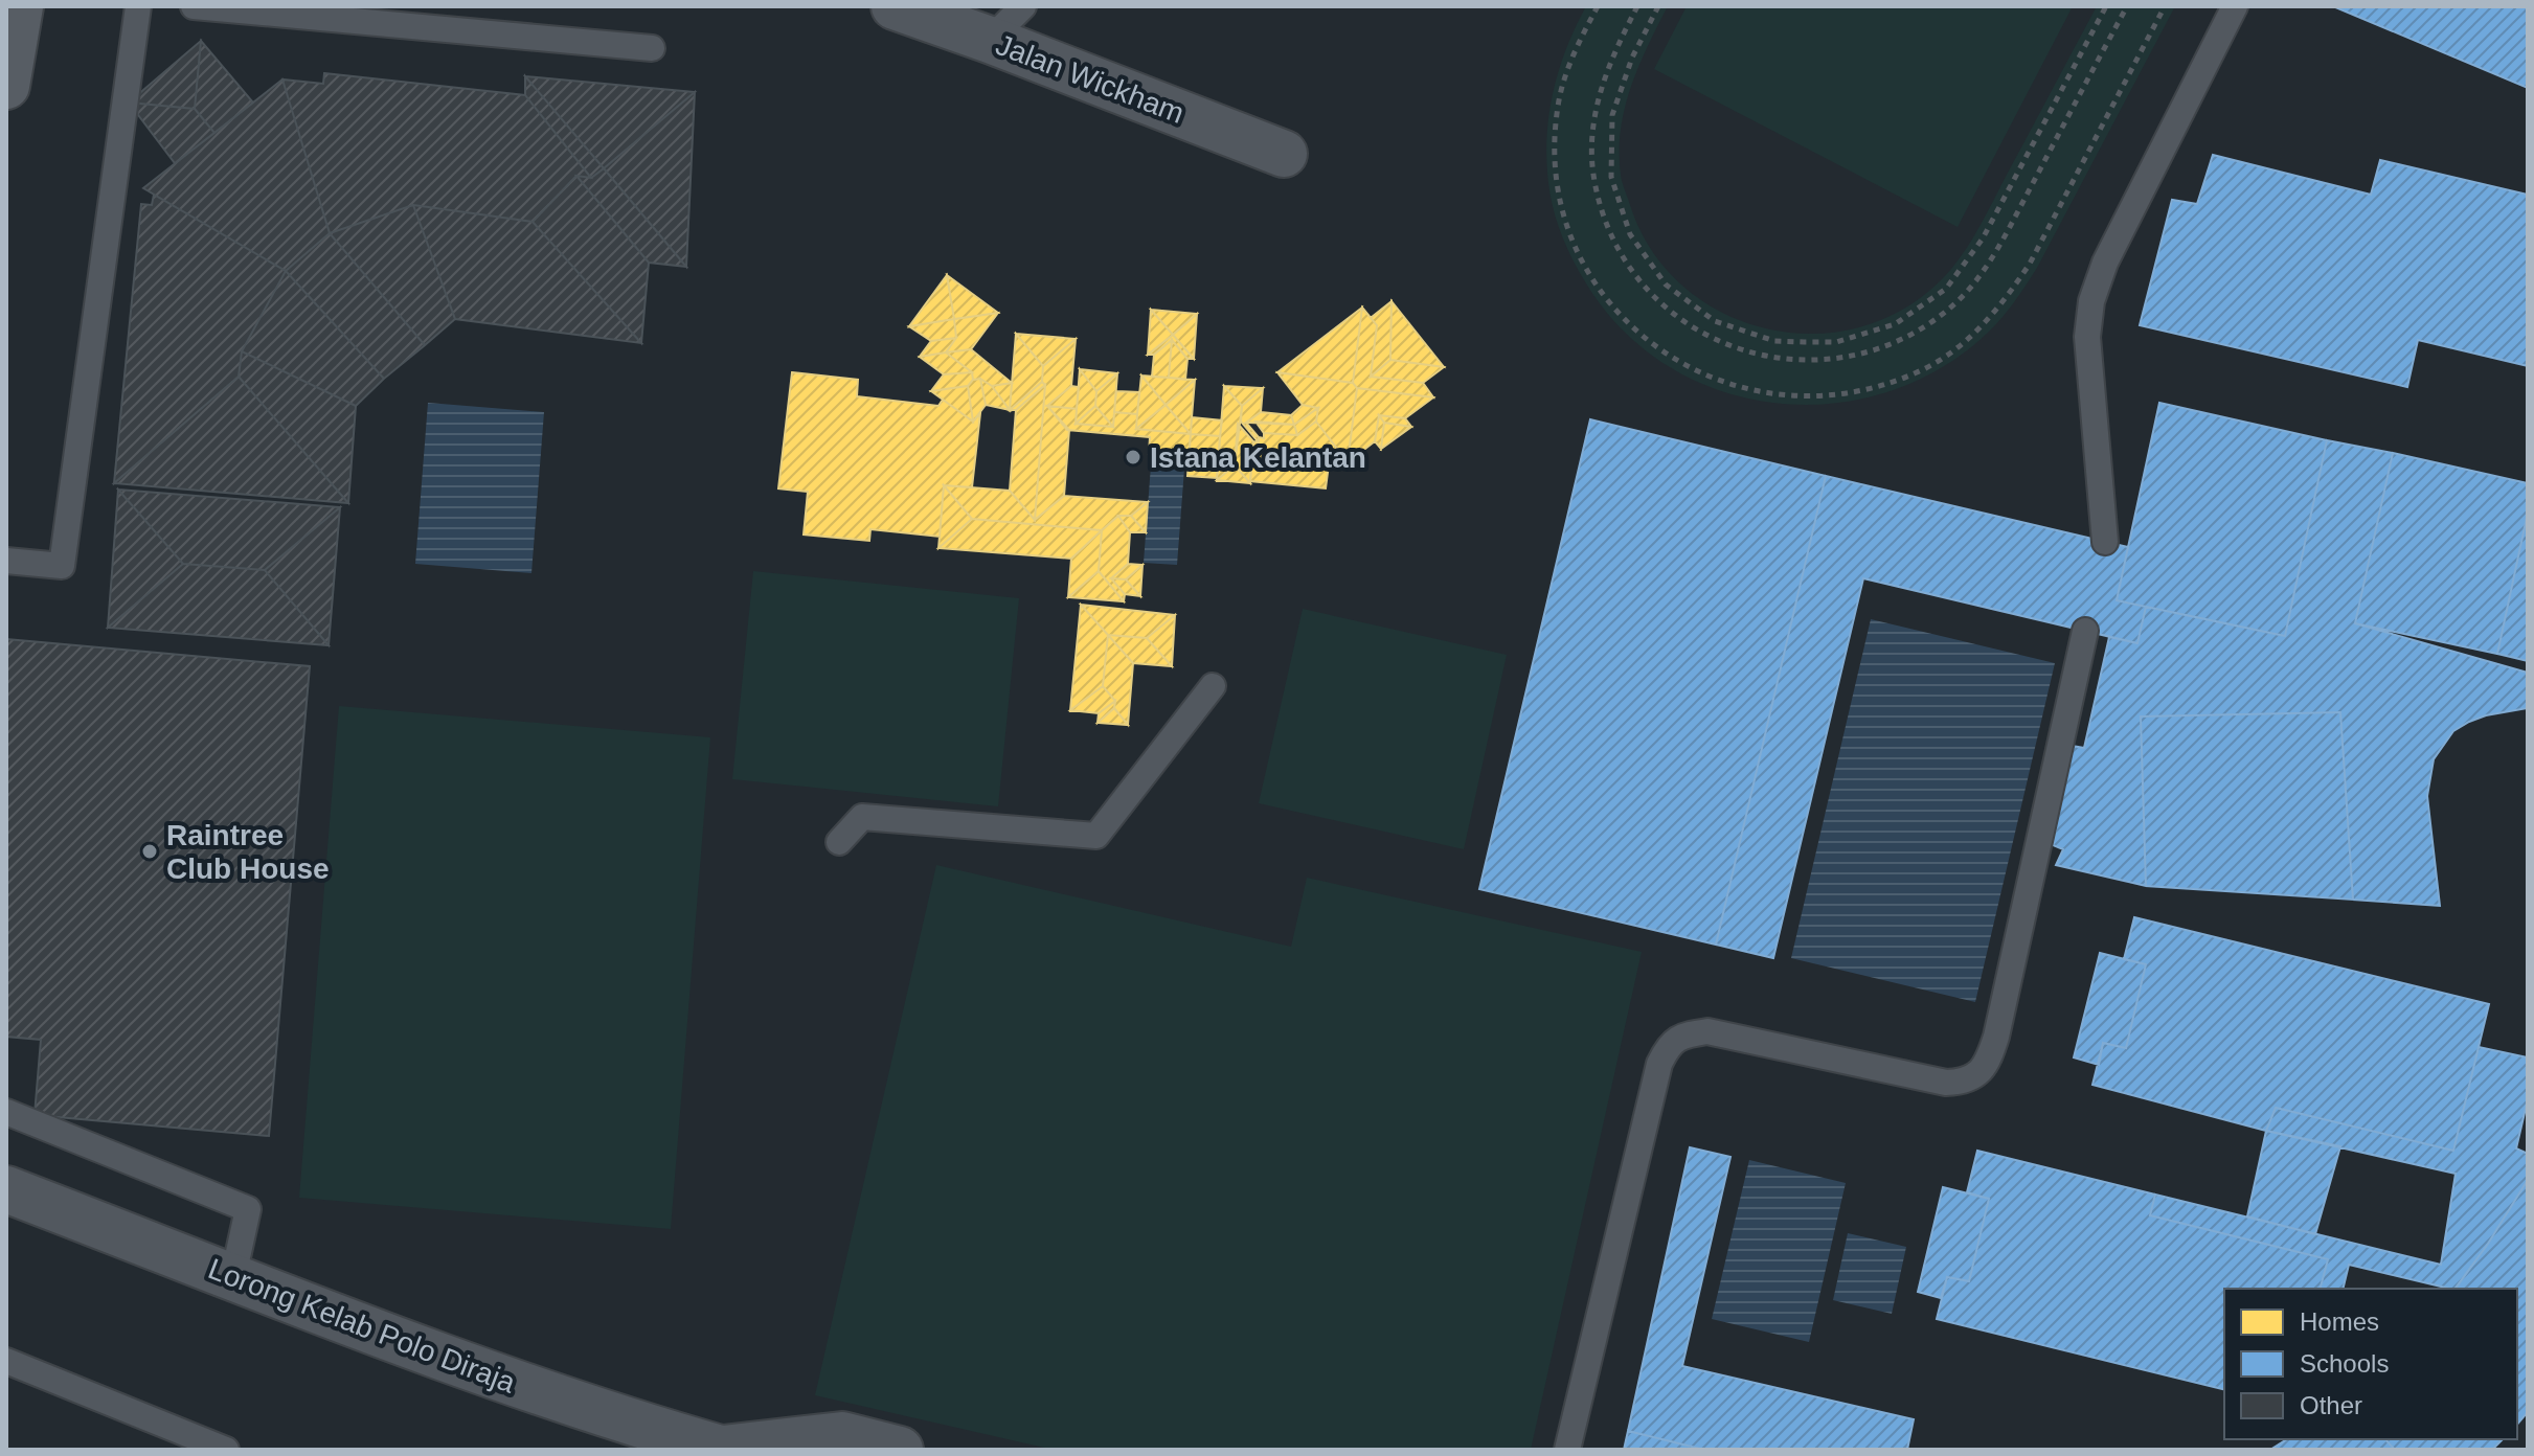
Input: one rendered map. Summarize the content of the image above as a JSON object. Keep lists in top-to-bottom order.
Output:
{
  "streets": {
    "street": ["Jalan Wickham", "Lorong Kelab Polo Diraja"]
  },
  "places": ["Istana Kelantan", "Raintree Club House"],
  "legend": ["Homes", "Schools", "Other"]
}
